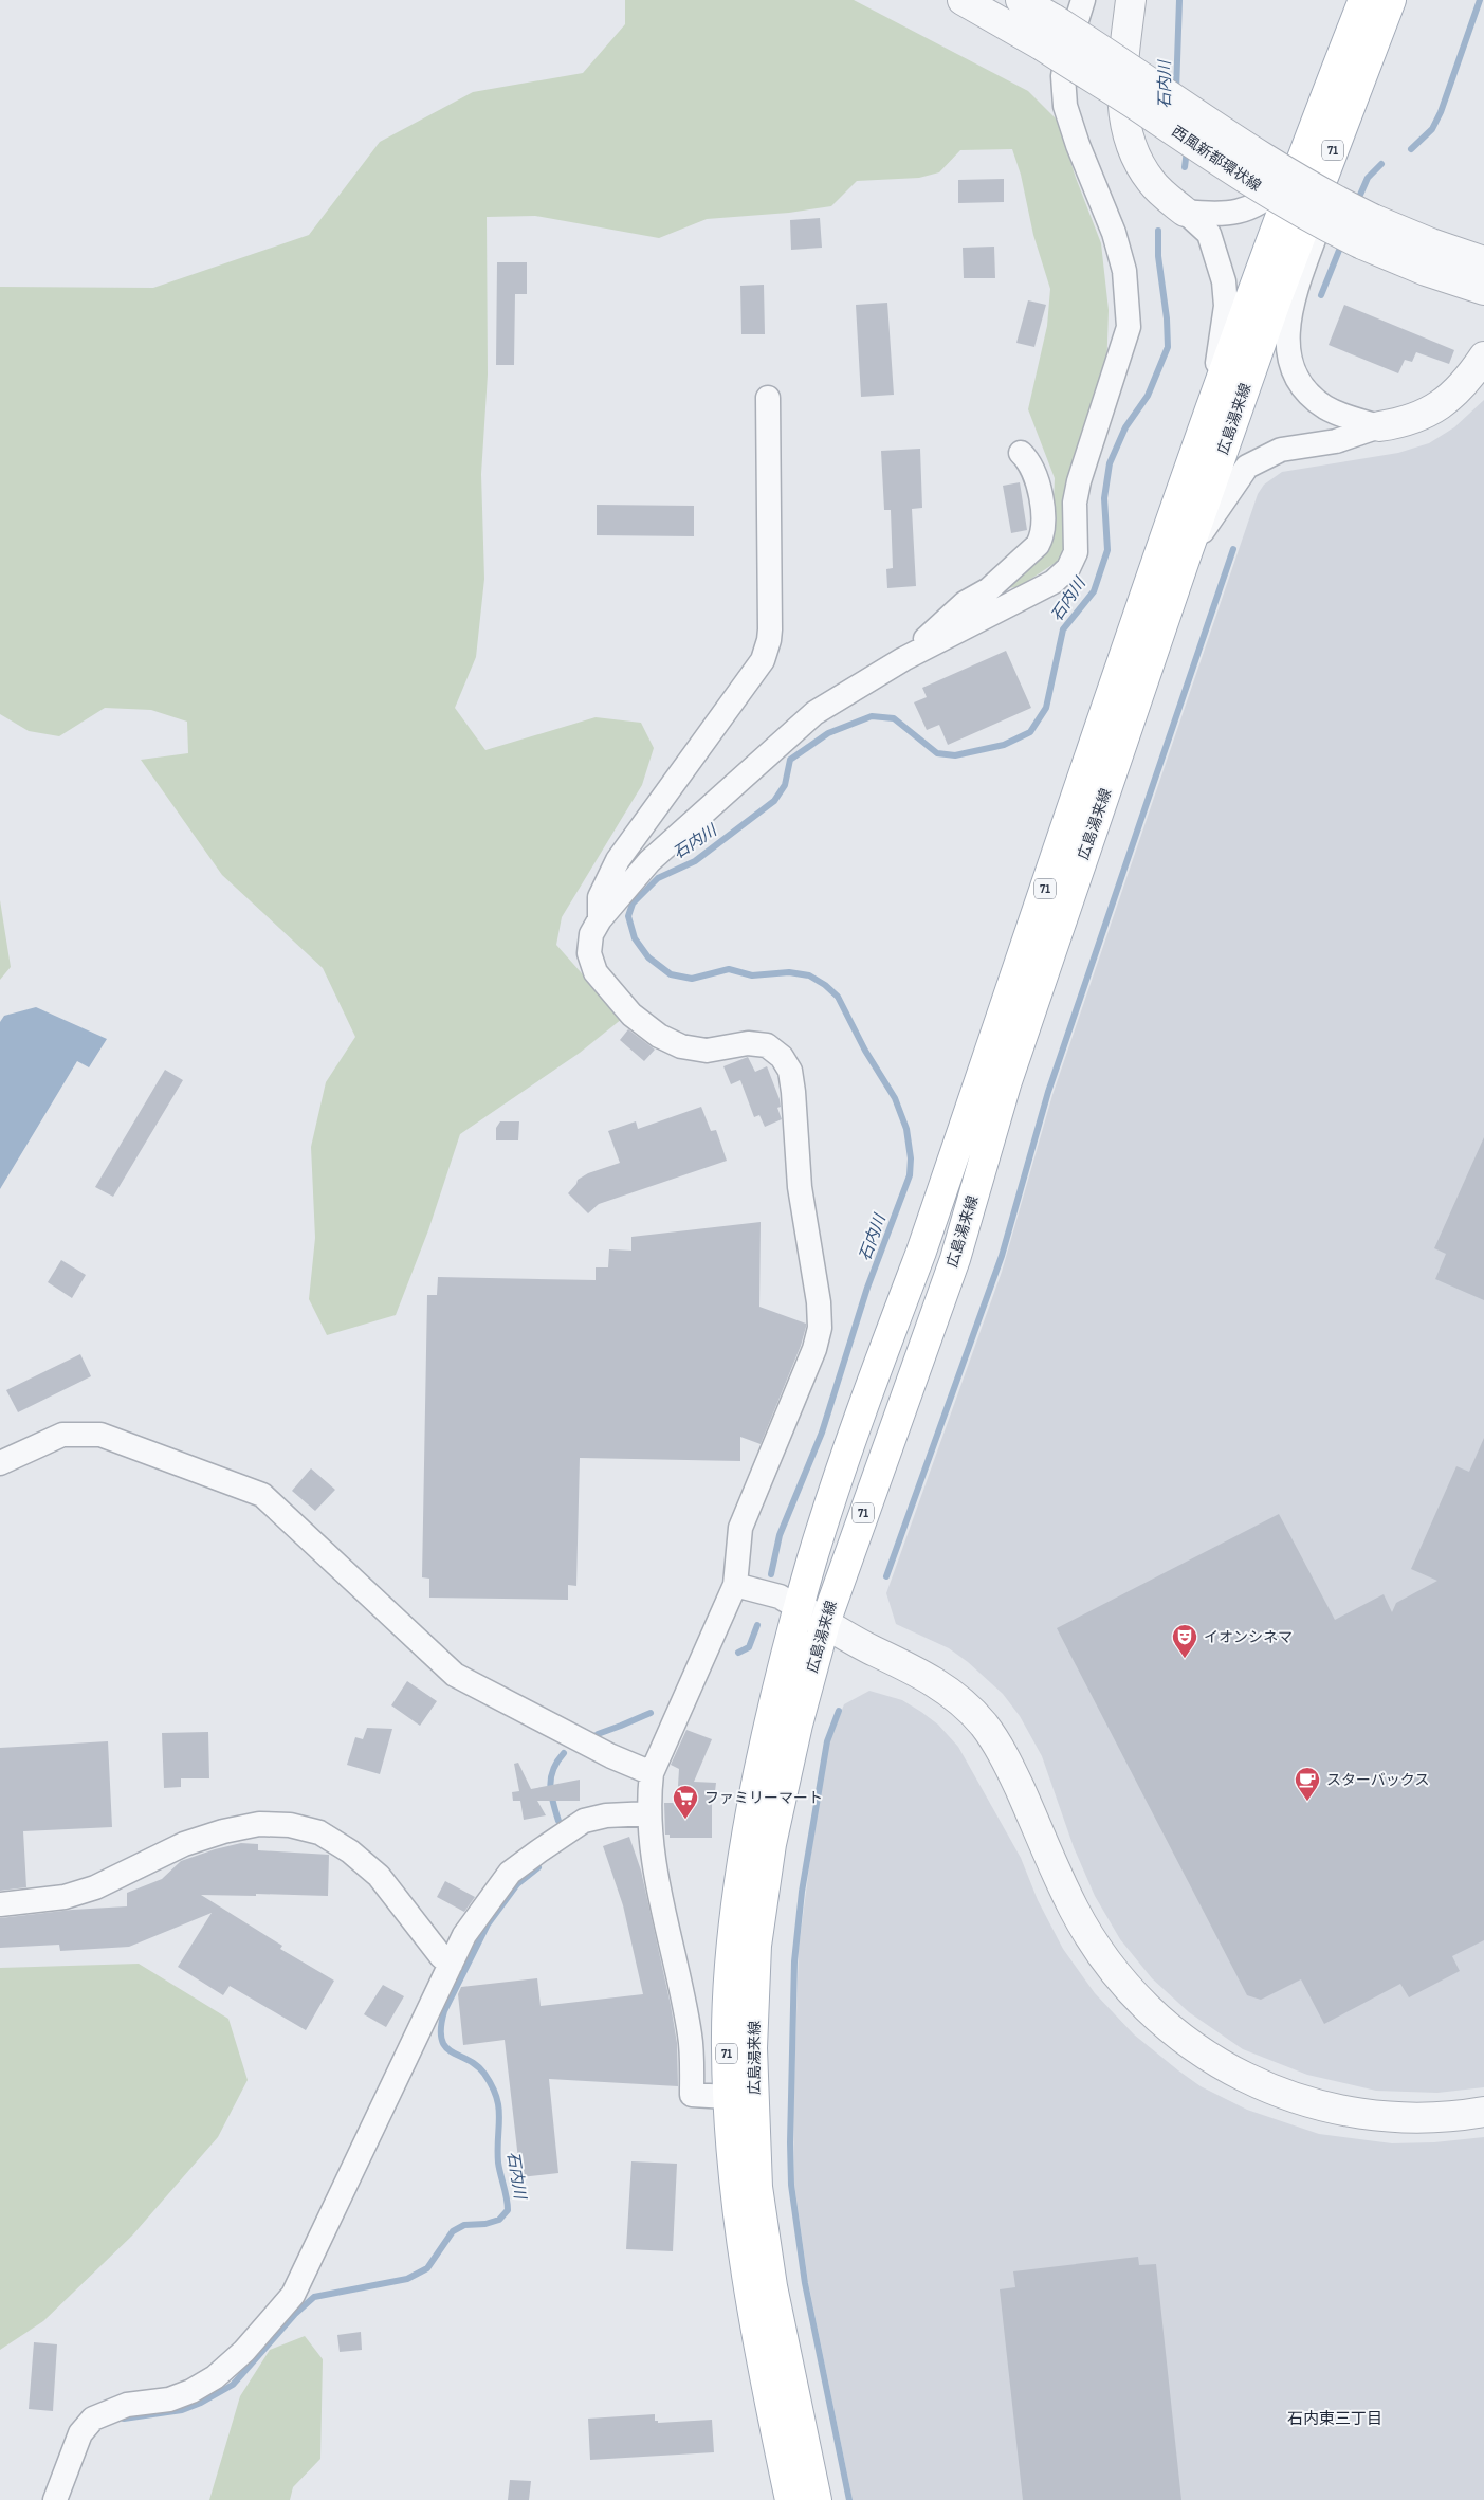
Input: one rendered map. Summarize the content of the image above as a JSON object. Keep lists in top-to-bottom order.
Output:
{
  "streets": {
    "main road": ["71", "広島湯来線"],
    "street": ["西風新都環状線"]
  },
  "districts": ["石内東三丁目"],
  "water": ["石内川"],
  "places": {
    "theatre": ["イオンシネマ"],
    "cafe": ["スターバックス"],
    "supermarket": ["ファミリーマート"]
  }
}
